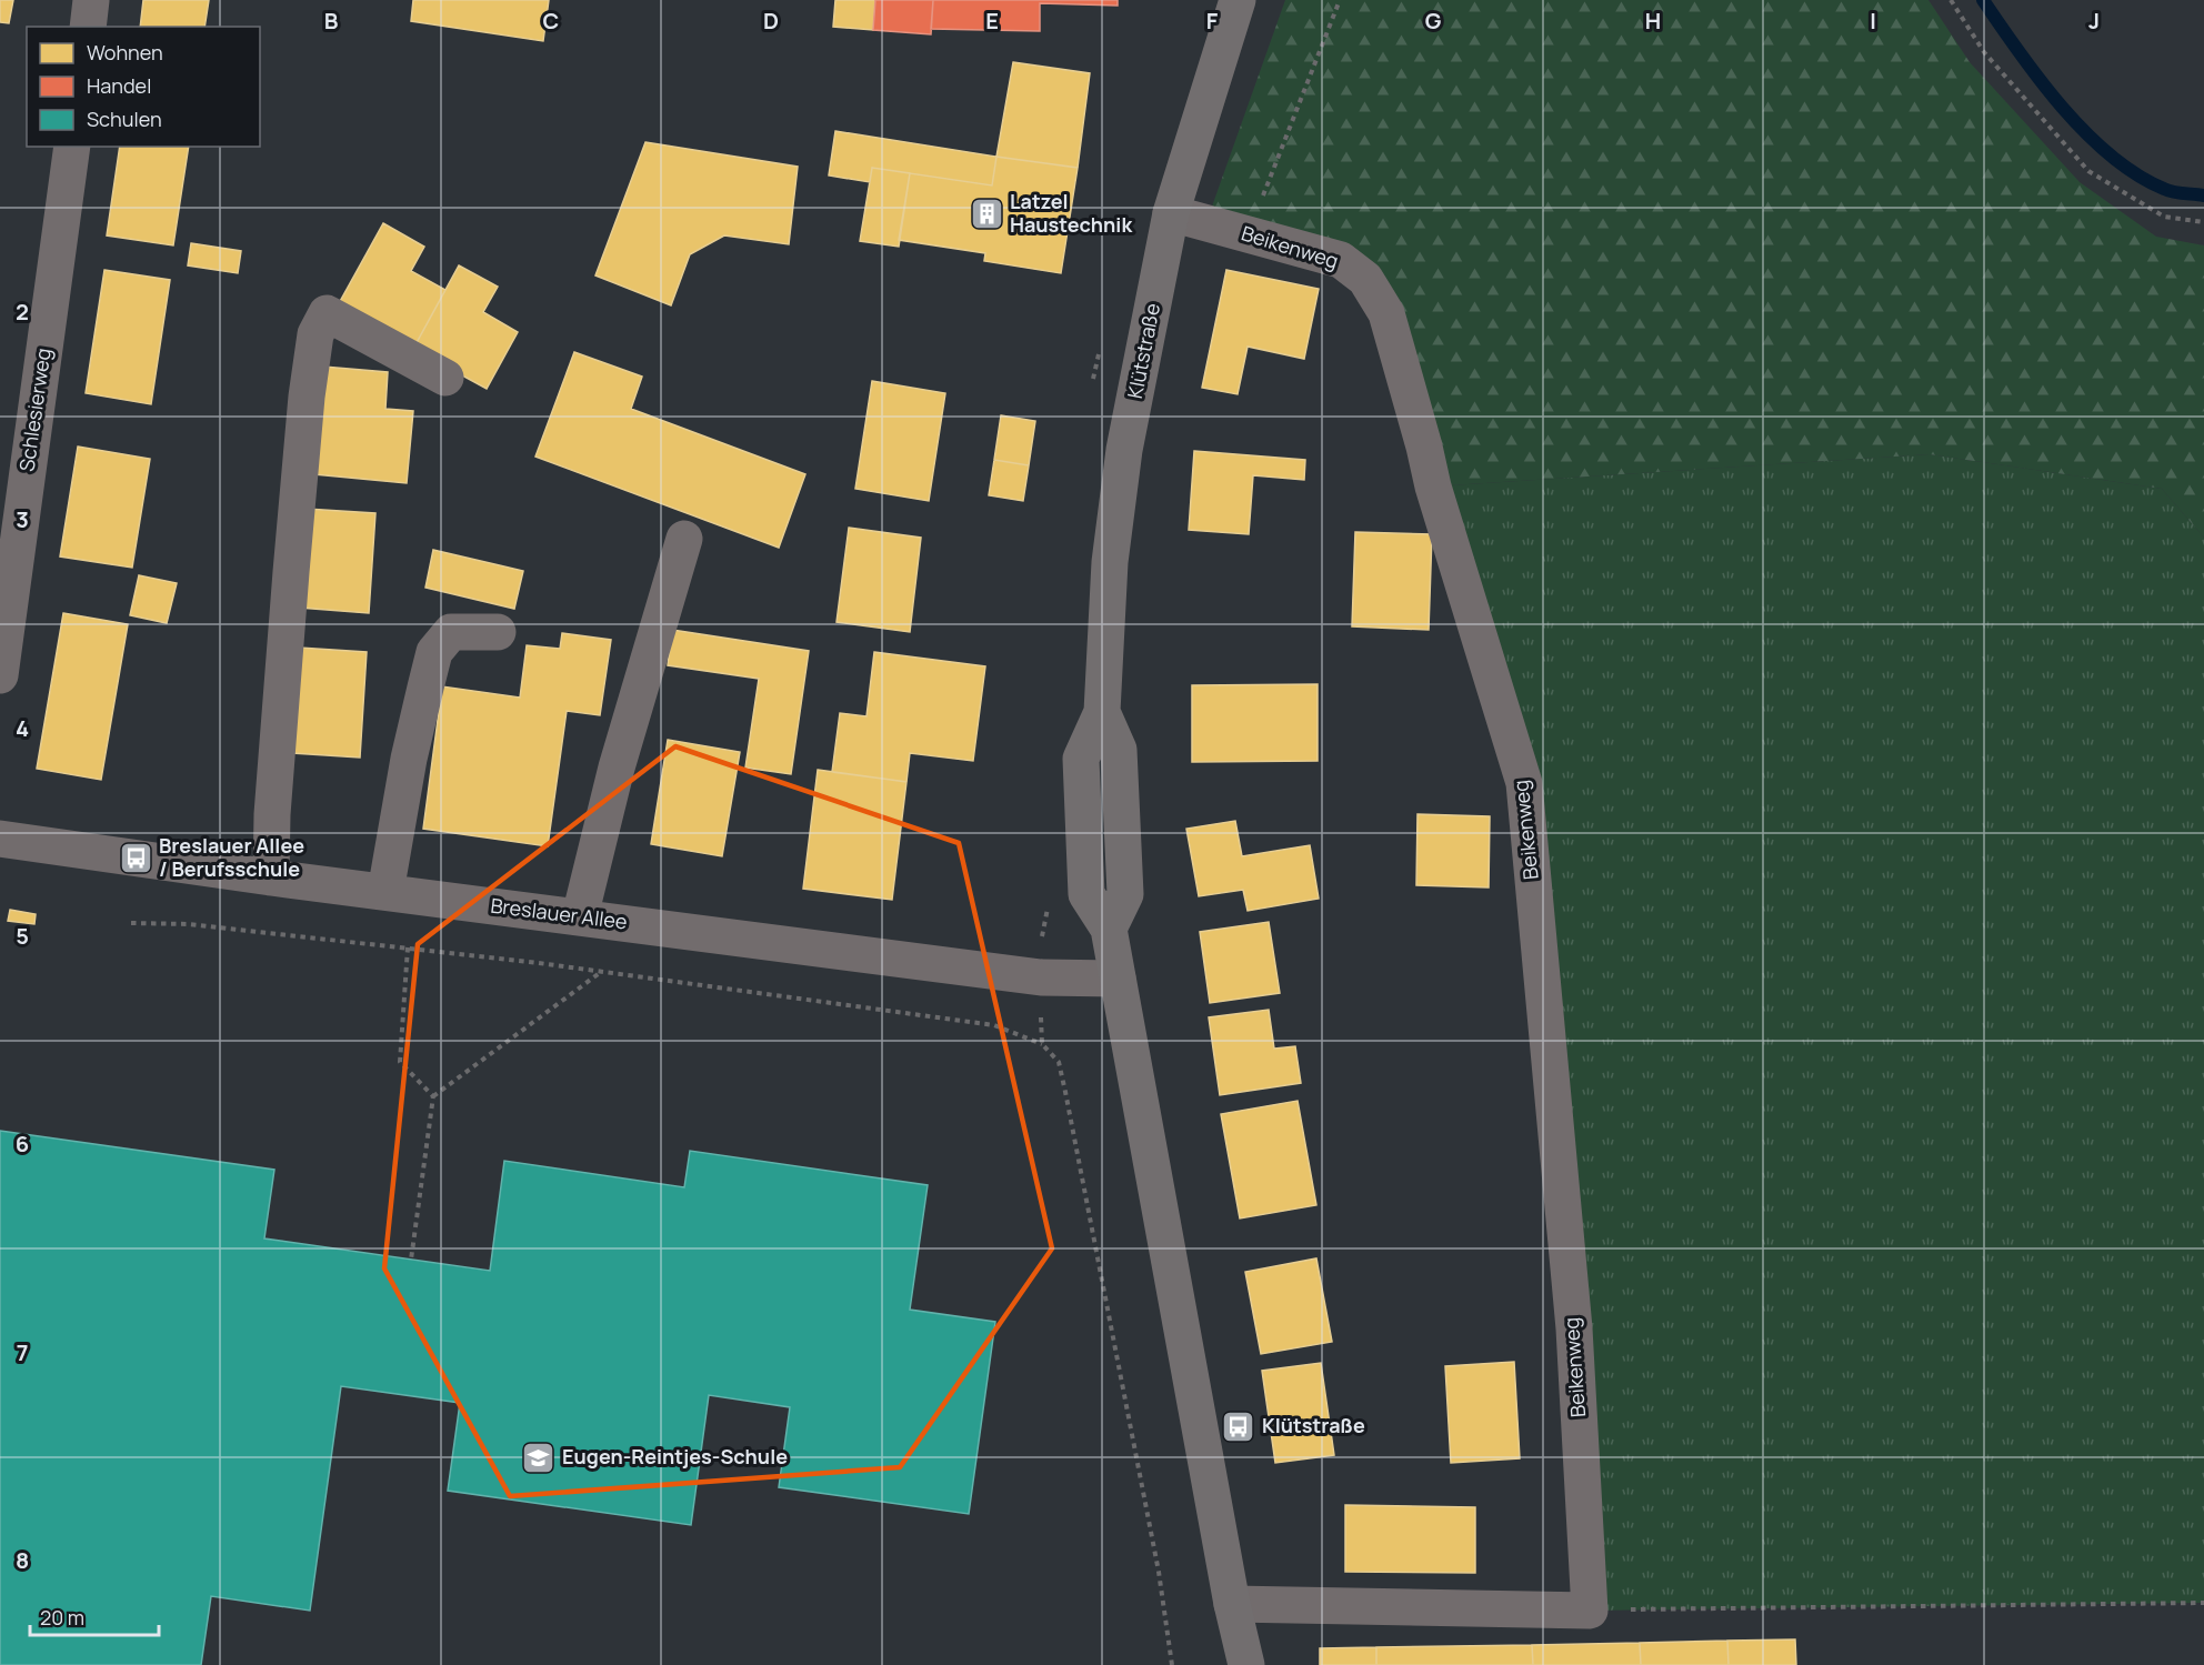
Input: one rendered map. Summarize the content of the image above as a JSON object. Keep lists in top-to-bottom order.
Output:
{
  "streets": {
    "main road": ["Klütstraße"],
    "street": ["Beikenweg", "Schlesierweg", "Breslauer Allee"]
  },
  "crossings": [
    ["Beikenweg", "Klütstraße"],
    ["Klütstraße", "Breslauer Allee"]
  ],
  "places": {
    "building": ["Latzel Haustechnik"],
    "bus stop": ["Breslauer Allee / Berufsschule", "Klütstraße"],
    "school or university": ["Eugen-Reintjes-Schule"]
  },
  "legend": ["Wohnen", "Handel", "Schulen"],
  "scale_bar": "20 m",
  "grid": {
    "columns": [
      "B",
      "C",
      "D",
      "E",
      "F",
      "G",
      "H",
      "I",
      "J"
    ],
    "rows": [
      "2",
      "3",
      "4",
      "5",
      "6",
      "7",
      "8"
    ]
  }
}
